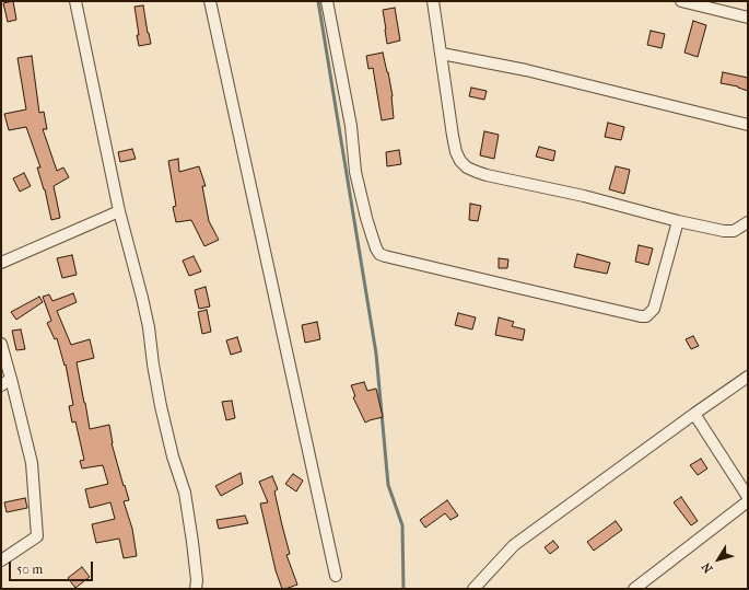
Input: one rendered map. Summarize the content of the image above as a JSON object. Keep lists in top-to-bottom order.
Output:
{
  "scale_bar": "50 m",
  "north": "bottom left"
}
